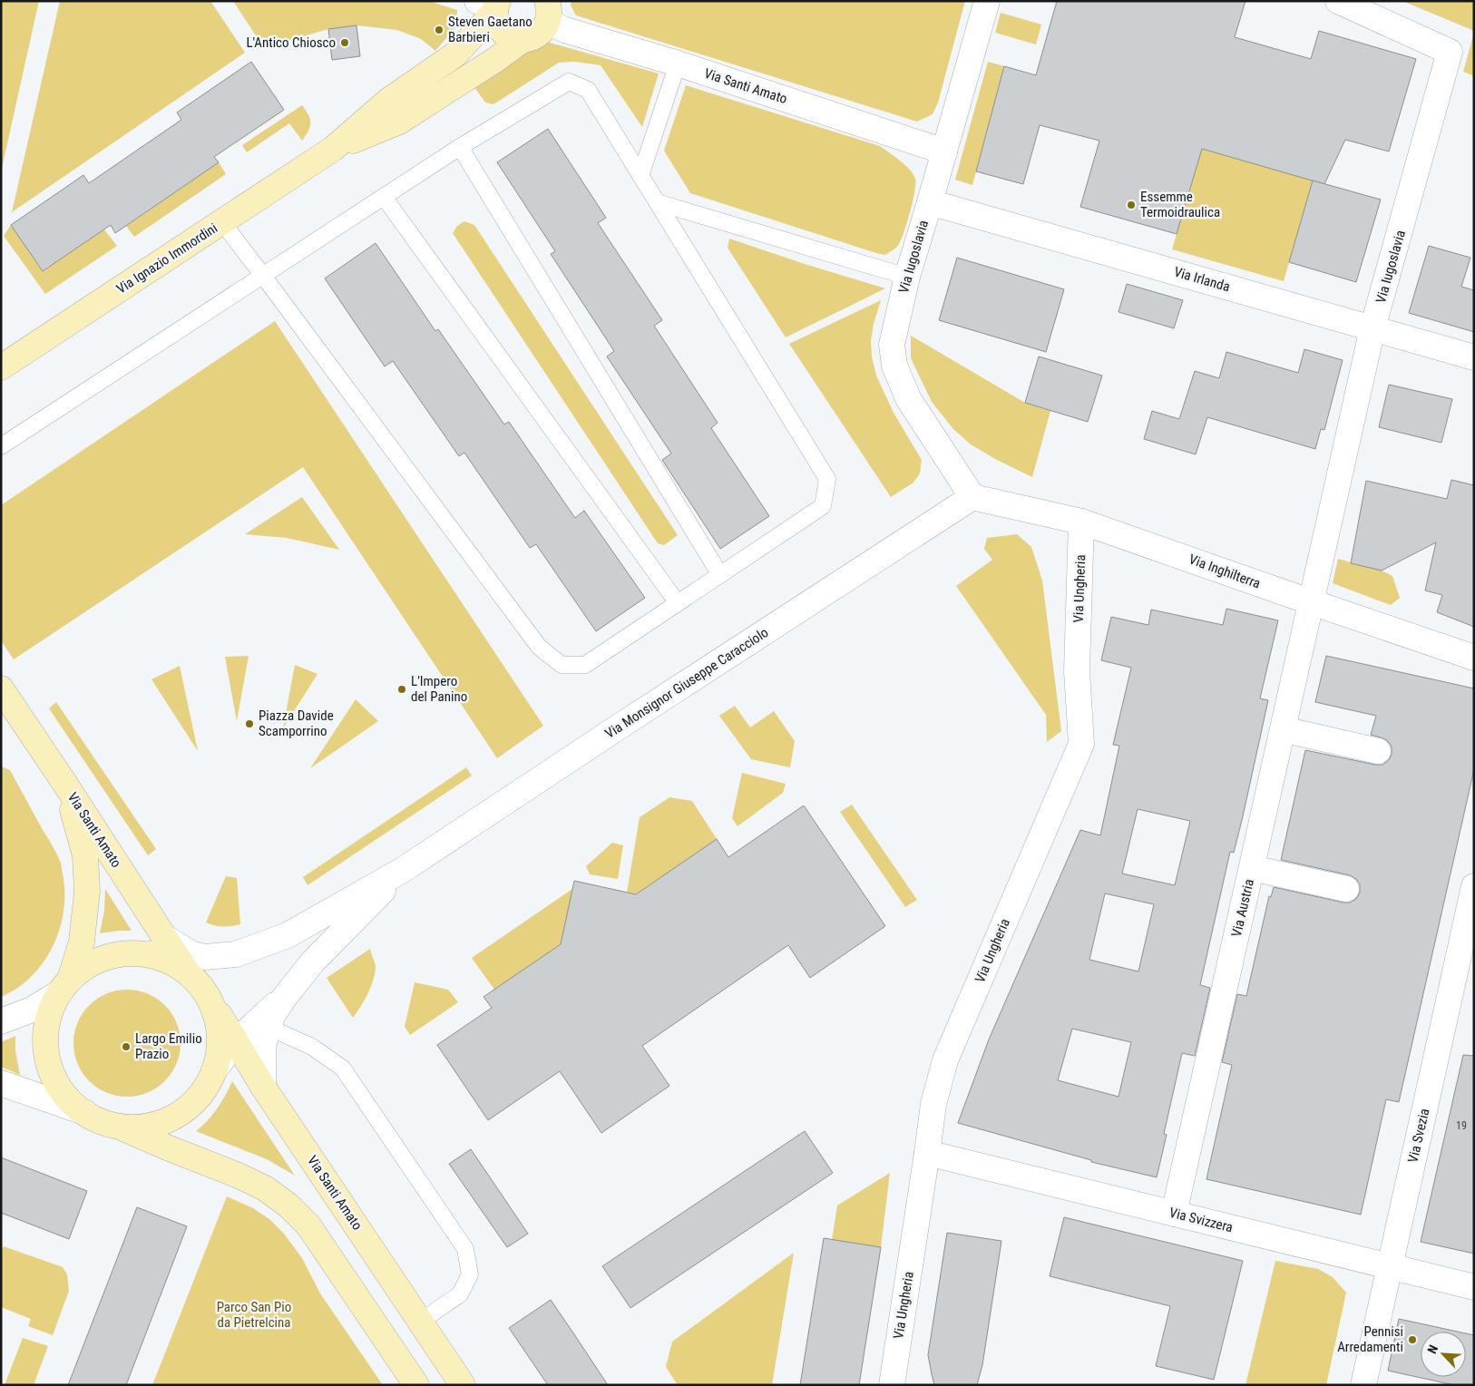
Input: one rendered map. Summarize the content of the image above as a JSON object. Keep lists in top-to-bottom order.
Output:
{
  "streets": {
    "street": [
      "Via Santi Amato",
      "Via Iugoslavia",
      "Via Ignazio Immordini",
      "Via Irlanda",
      "Via Inghilterra",
      "Via Ungheria",
      "Via Monsignor Giuseppe Caracciolo",
      "Via Austria",
      "Via Svezia",
      "Via Svizzera"
    ]
  },
  "crossings": [
    ["Via Santi Amato", "Via Iugoslavia"],
    ["Via Iugoslavia", "Via Irlanda"],
    ["Via Iugoslavia", "Via Inghilterra"],
    ["Via Iugoslavia", "Via Monsignor Giuseppe Caracciolo"],
    ["Via Iugoslavia", "Via Austria"],
    ["Via Inghilterra", "Via Ungheria"],
    ["Via Inghilterra", "Via Monsignor Giuseppe Caracciolo"],
    ["Via Inghilterra", "Via Austria"],
    ["Via Ungheria", "Via Svizzera"],
    ["Via Austria", "Via Svizzera"],
    ["Via Svezia", "Via Svizzera"]
  ],
  "parks": ["Parco San Pio da Pietrelcina"],
  "places": [
    "Steven Gaetano Barbieri",
    "L'Antico Chiosco",
    "Essemme Termoidraulica",
    "L'Impero del Panino",
    "Piazza Davide Scamporrino",
    "Largo Emilio Prazio",
    "Pennisi Arredamenti"
  ],
  "house_numbers": ["19"],
  "north": "top left"
}
